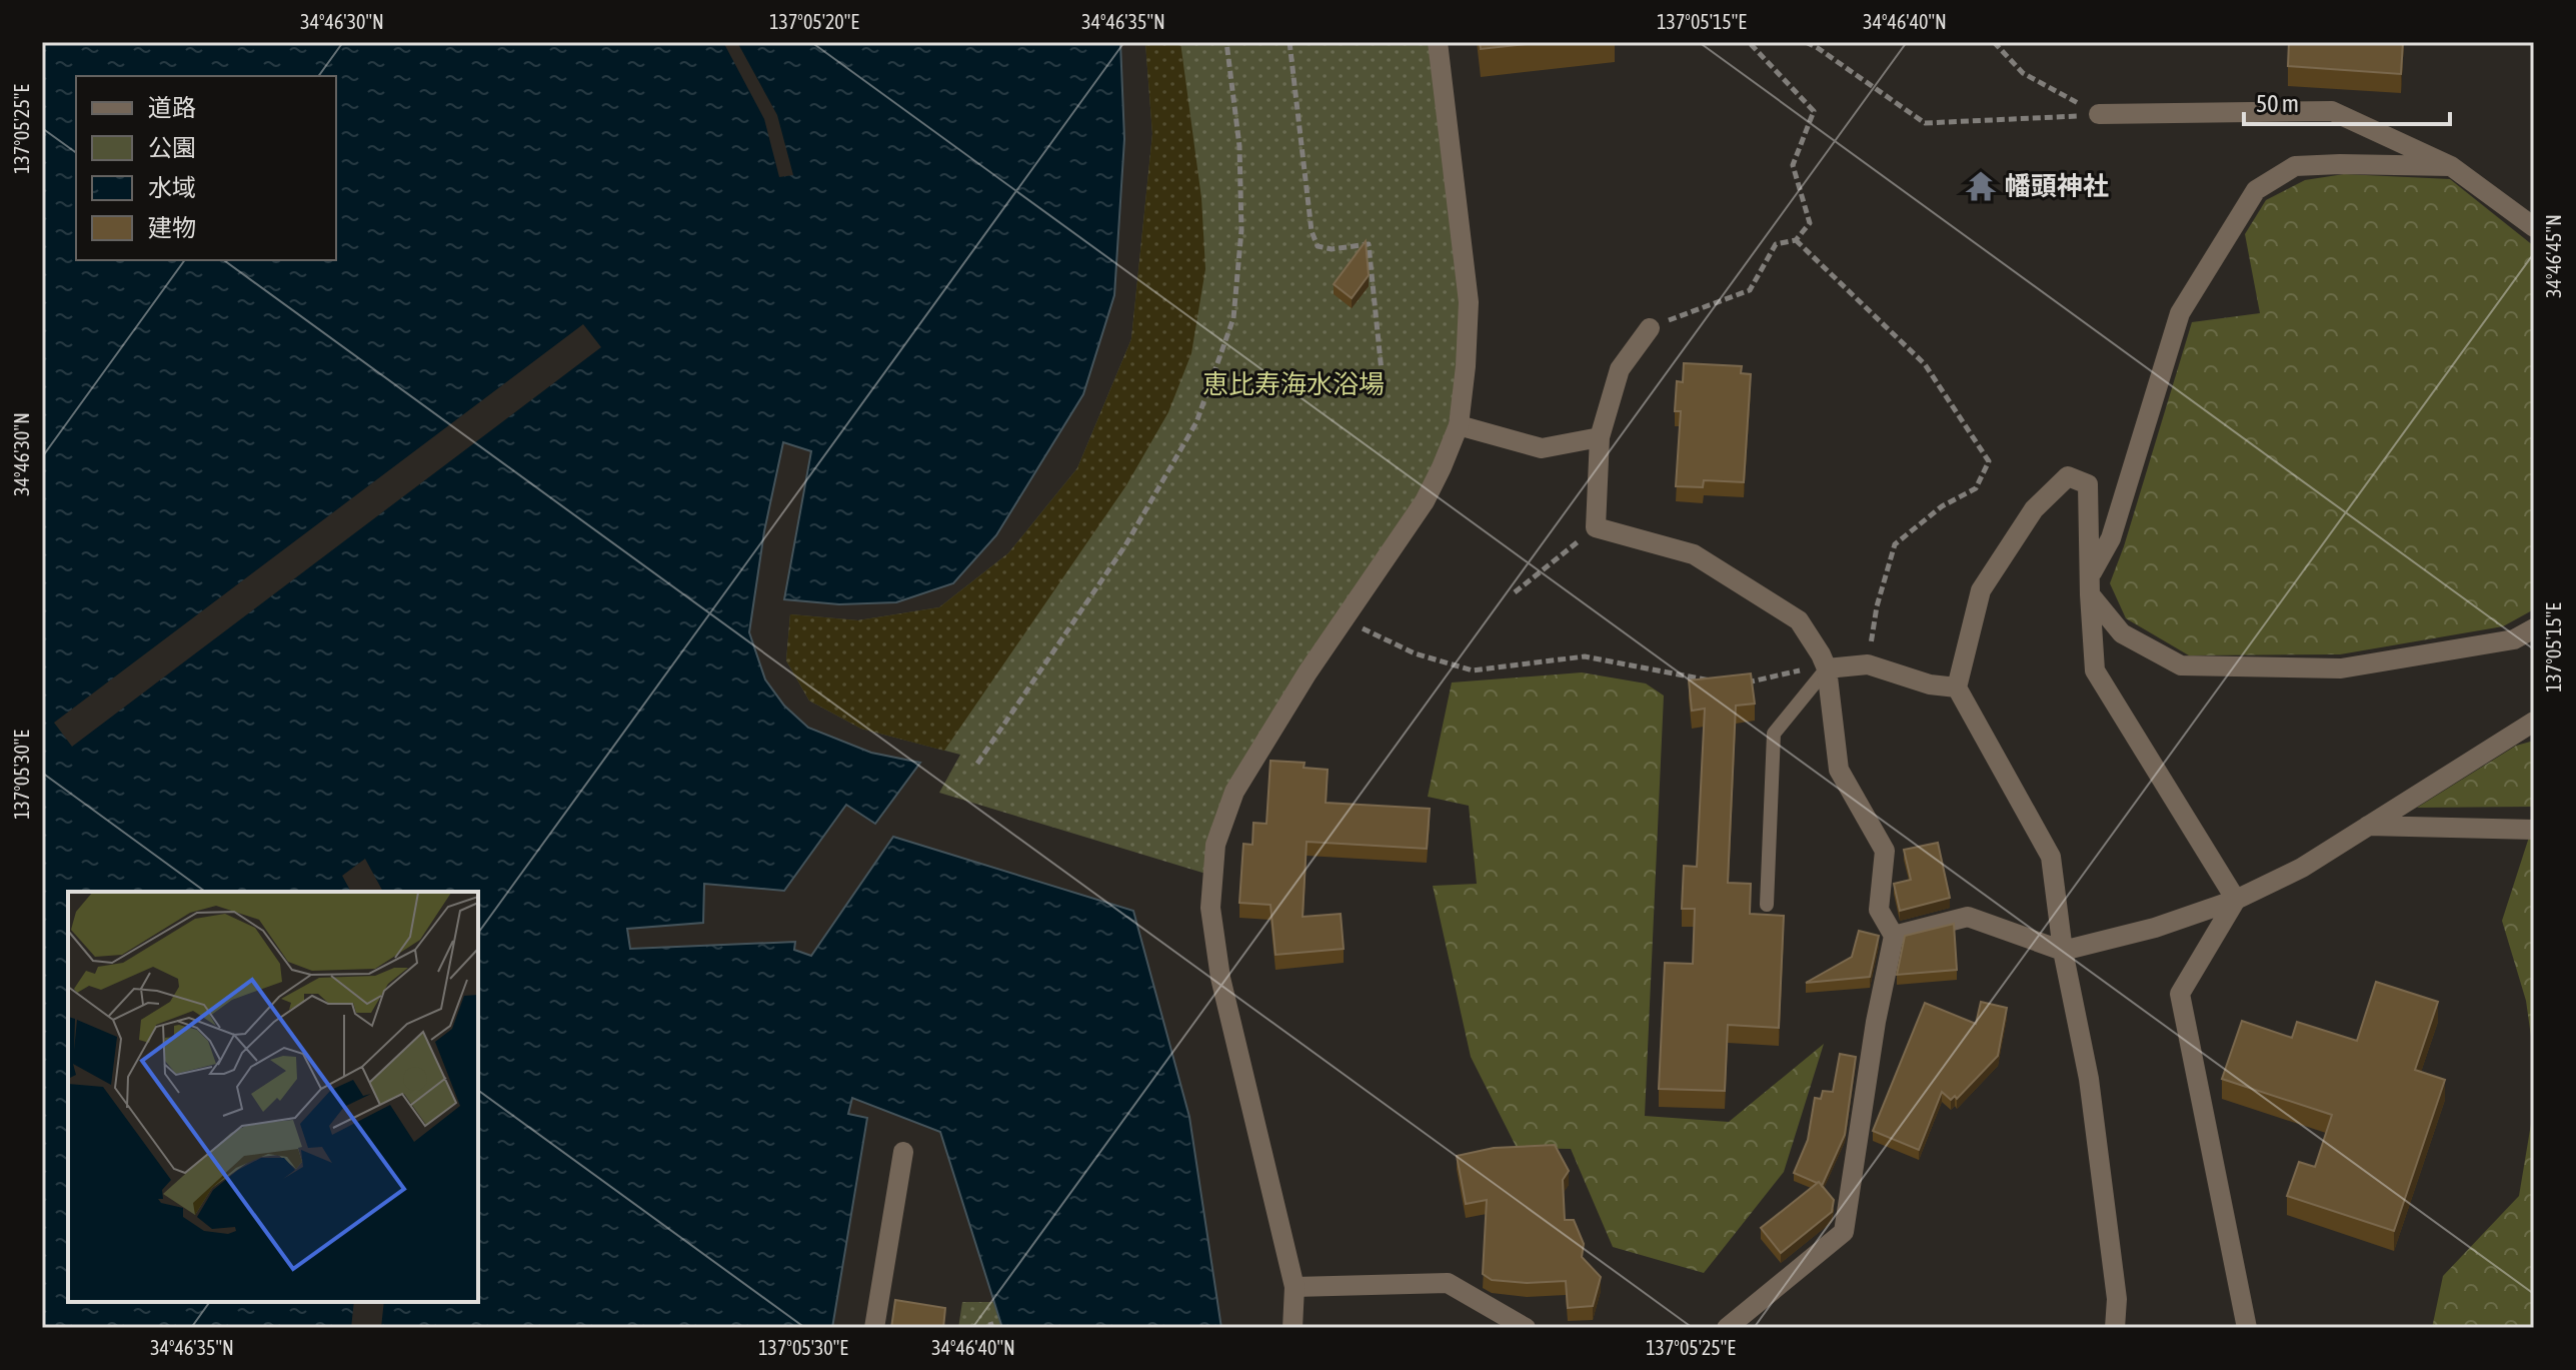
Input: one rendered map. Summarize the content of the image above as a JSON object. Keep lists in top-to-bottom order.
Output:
{
  "parks": ["恵比寿海水浴場"],
  "places": {
    "temple": ["幡頭神社"]
  },
  "legend": [
    "道路",
    "公園",
    "水域",
    "建物"
  ],
  "scale_bar": "50 m",
  "coordinates": [
    "34°46'30\"N",
    "137°05'20\"E",
    "34°46'35\"N",
    "137°05'15\"E",
    "34°46'40\"N",
    "137°05'25\"E",
    "34°46'45\"N",
    "137°05'30\"E"
  ]
}
